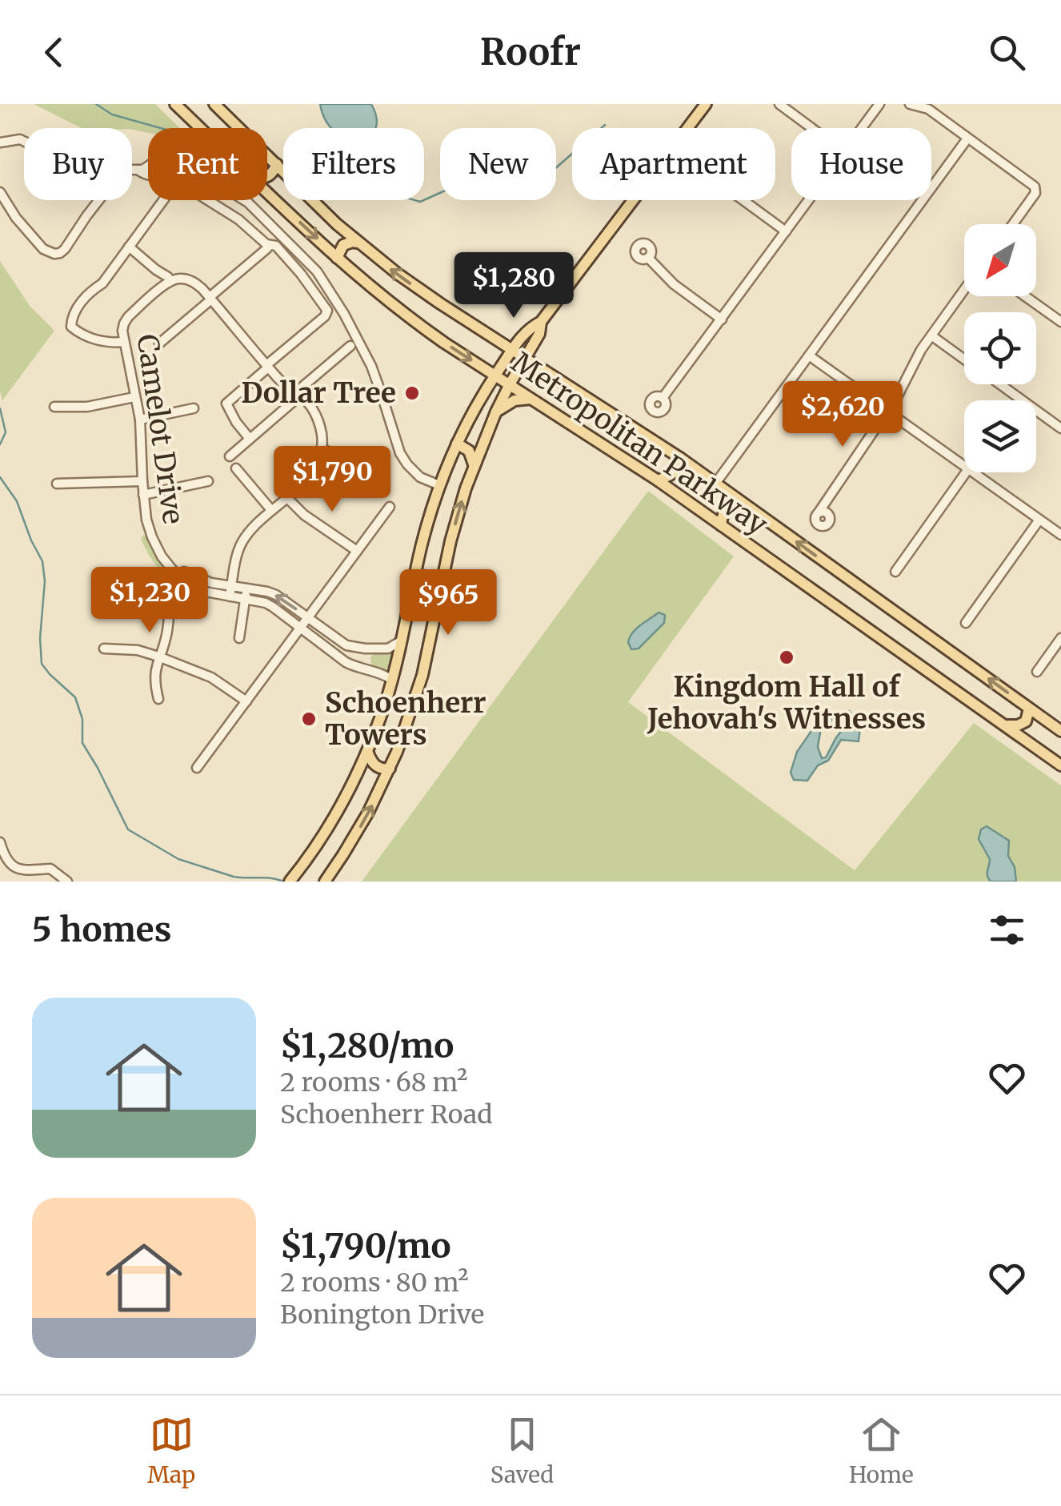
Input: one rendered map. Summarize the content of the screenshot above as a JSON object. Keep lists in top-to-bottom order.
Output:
{
  "streets": {
    "main road": ["Metropolitan Parkway"],
    "street": ["Camelot Drive"]
  },
  "places": ["Dollar Tree", "Kingdom Hall of Jehovah's Witnesses", "Schoenherr Towers"],
  "north": "bottom left",
  "page": {
    "header": "Roofr",
    "chip": [
      "Buy",
      "Rent",
      "Filters",
      "New",
      "Apartment",
      "House"
    ],
    "price": [
      "$1,280",
      "$2,620",
      "$1,790",
      "$1,230",
      "$965"
    ],
    "heading": "5 homes",
    "list": [
      {
        "name": "$1,280/mo",
        "note": "2 rooms · 68 m² · Schoenherr Road"
      },
      {
        "name": "$1,790/mo",
        "note": "2 rooms · 80 m² · Bonington Drive"
      }
    ],
    "tabs": ["Map", "Saved", "Home"]
  }
}
